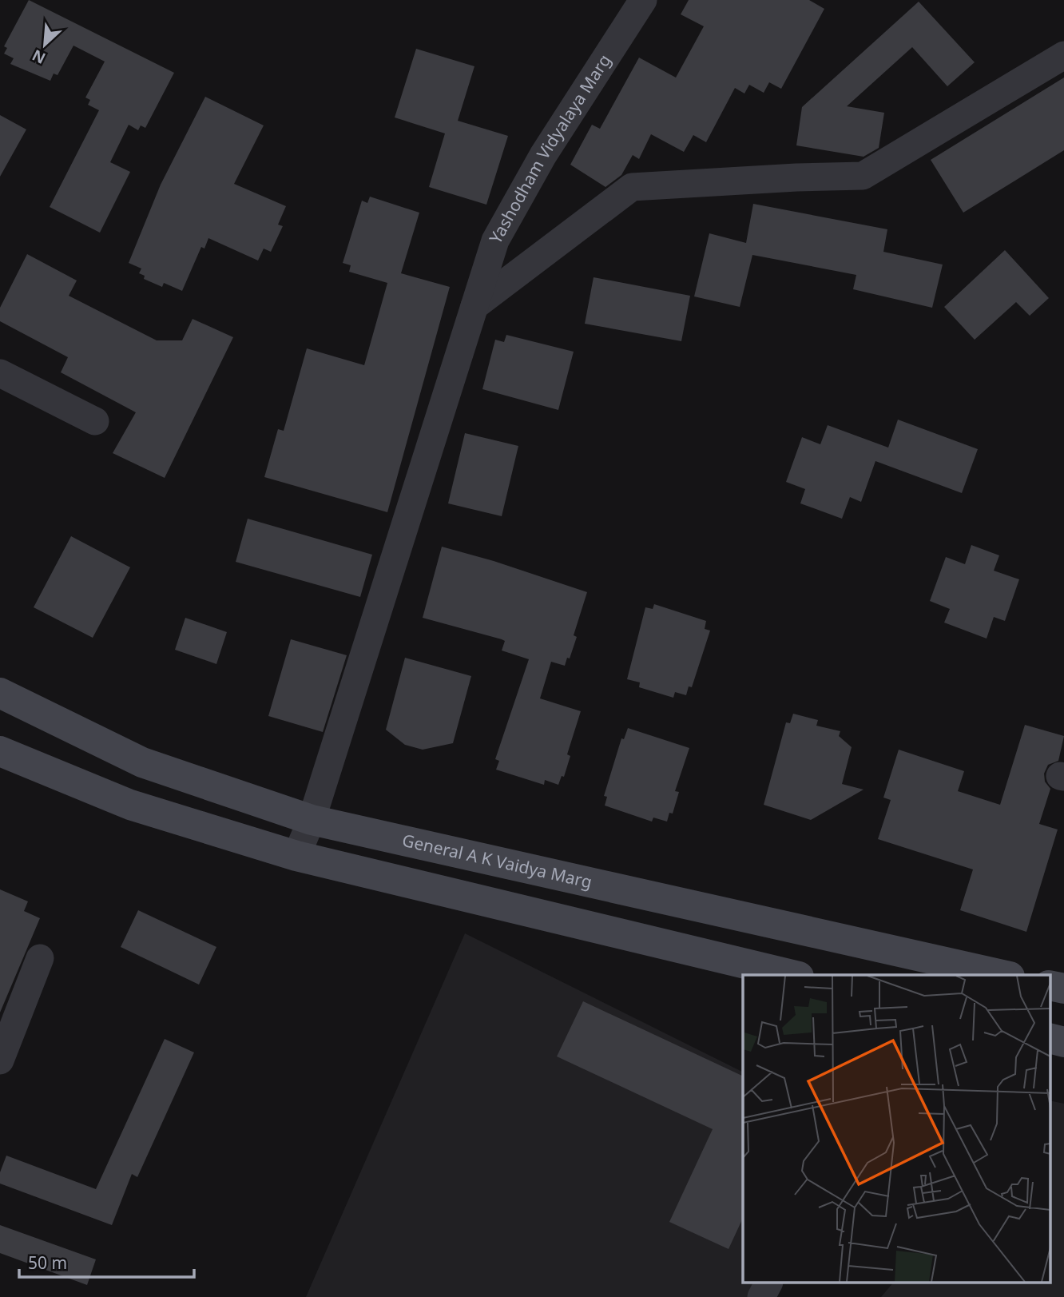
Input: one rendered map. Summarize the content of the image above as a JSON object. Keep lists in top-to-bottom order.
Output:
{
  "streets": {
    "main road": ["General A K Vaidya Marg"],
    "street": ["Yashodham Vidyalaya Marg"]
  },
  "crossings": [
    ["Yashodham Vidyalaya Marg", "General A K Vaidya Marg"]
  ],
  "scale_bar": "50 m",
  "north": "bottom left"
}
